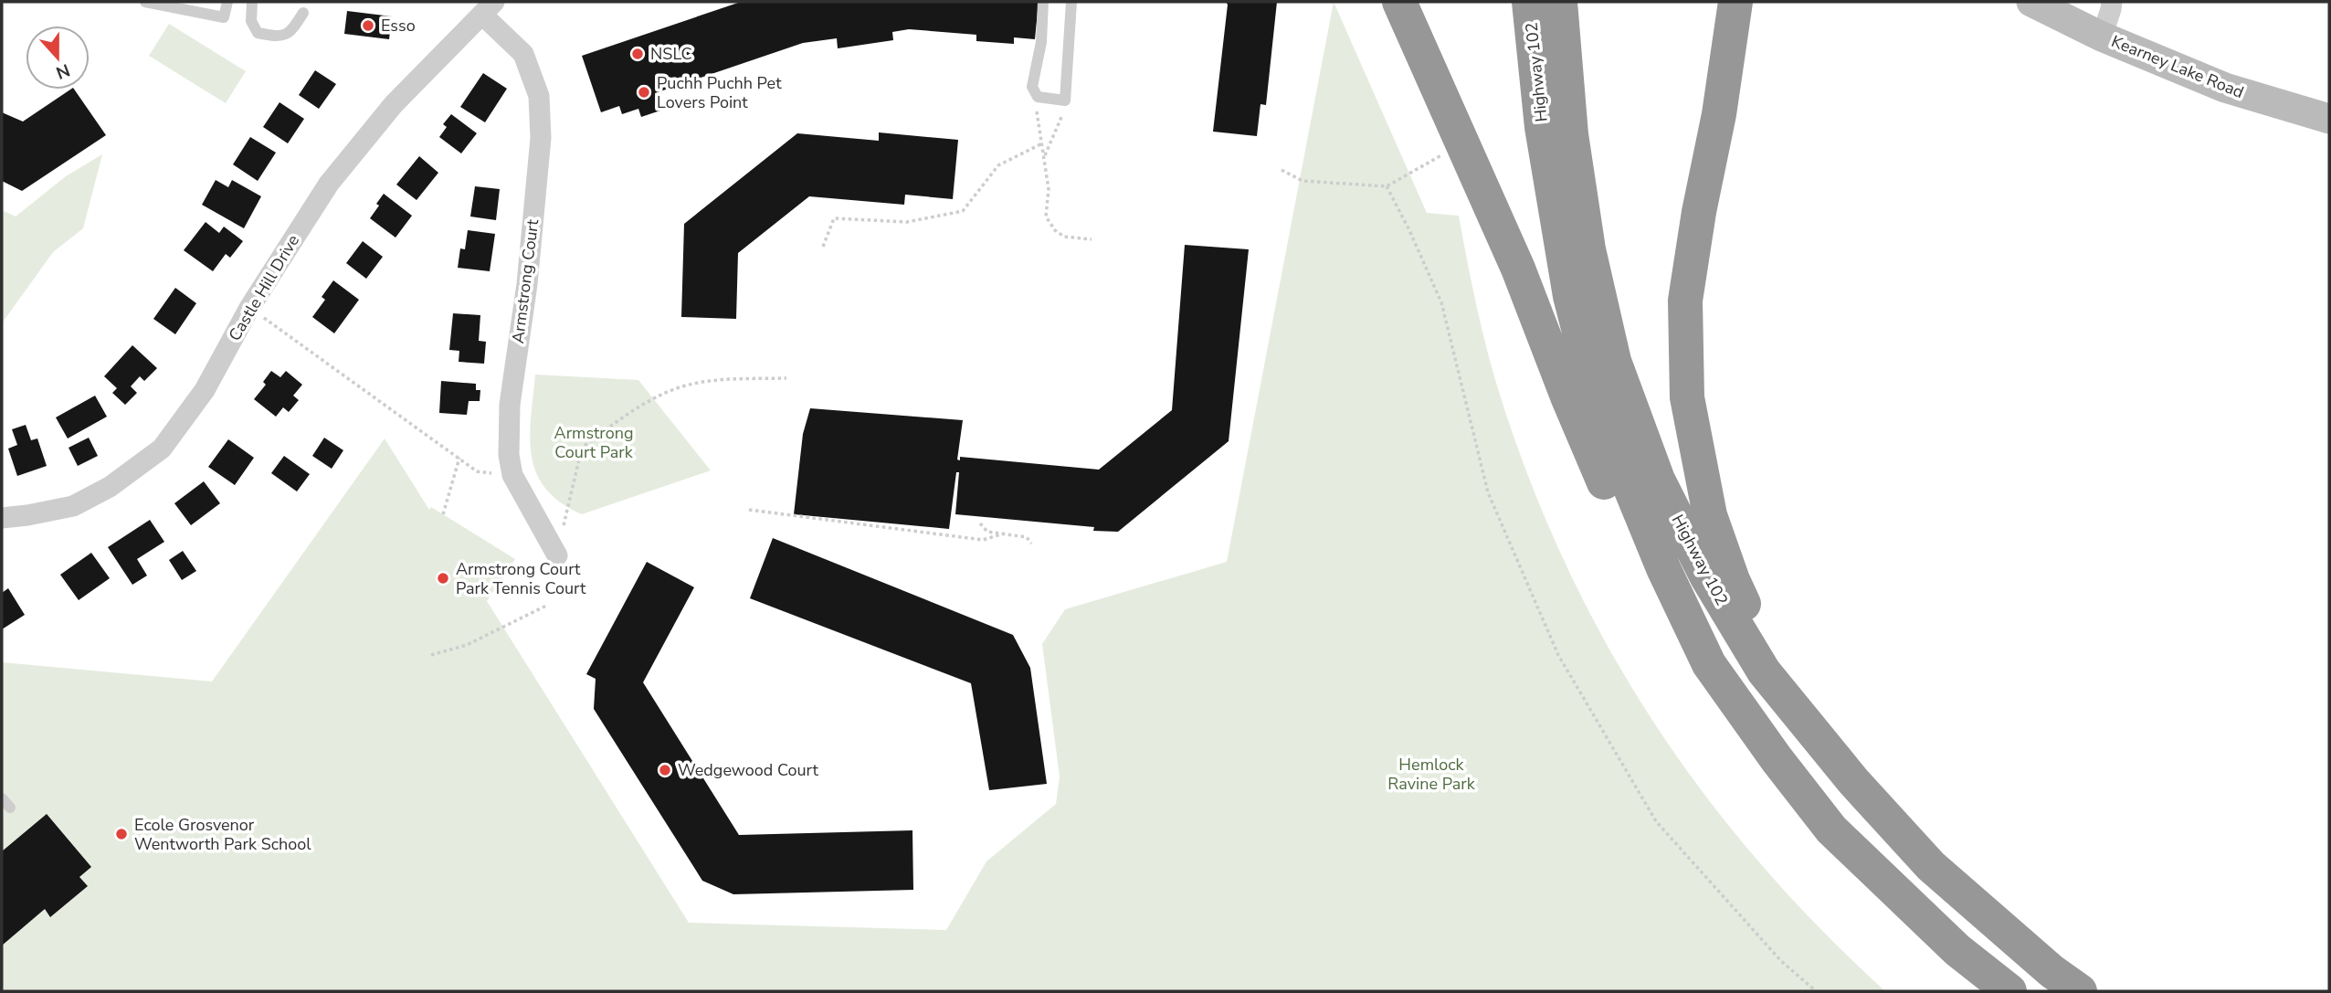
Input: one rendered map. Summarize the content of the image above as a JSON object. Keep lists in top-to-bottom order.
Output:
{
  "streets": {
    "highway": ["Highway 102"],
    "main road": ["Kearney Lake Road"],
    "street": ["Armstrong Court", "Castle Hill Drive"]
  },
  "crossings": [
    ["Armstrong Court", "Castle Hill Drive"]
  ],
  "parks": ["Armstrong Court Park", "Hemlock Ravine Park"],
  "places": [
    "Esso",
    "NSLC",
    "Puchh Puchh Pet Lovers Point",
    "Armstrong Court Park Tennis Court",
    "Wedgewood Court",
    "Ecole Grosvenor Wentworth Park School"
  ],
  "north": "bottom"
}
